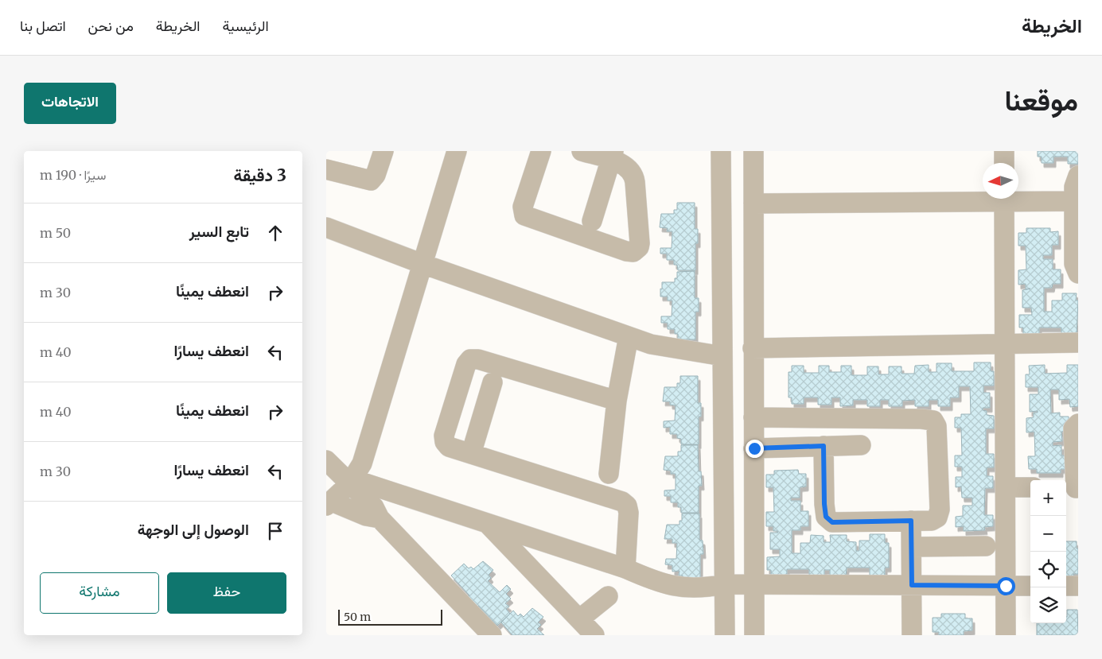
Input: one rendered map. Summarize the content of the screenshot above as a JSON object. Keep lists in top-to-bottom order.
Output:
{
  "scale_bar": "50 m",
  "north": "left",
  "page": {
    "header": "الخريطة",
    "nav": [
      "الرئيسية",
      "الخريطة",
      "من نحن",
      "اتصل بنا"
    ],
    "title": "موقعنا",
    "buttons": [
      "الاتجاهات",
      ["حفظ", "مشاركة"]
    ],
    "heading": ["3 دقيقة", "سيرًا · 190 m"],
    "list": [
      ["تابع السير", "50 m"],
      ["انعطف يمينًا", "30 m"],
      ["انعطف يسارًا", "40 m"],
      ["انعطف يمينًا", "40 m"],
      ["انعطف يسارًا", "30 m"],
      "الوصول إلى الوجهة"
    ],
    "map_buttons": ["+", "−"],
    "scale": "50 m"
  }
}
